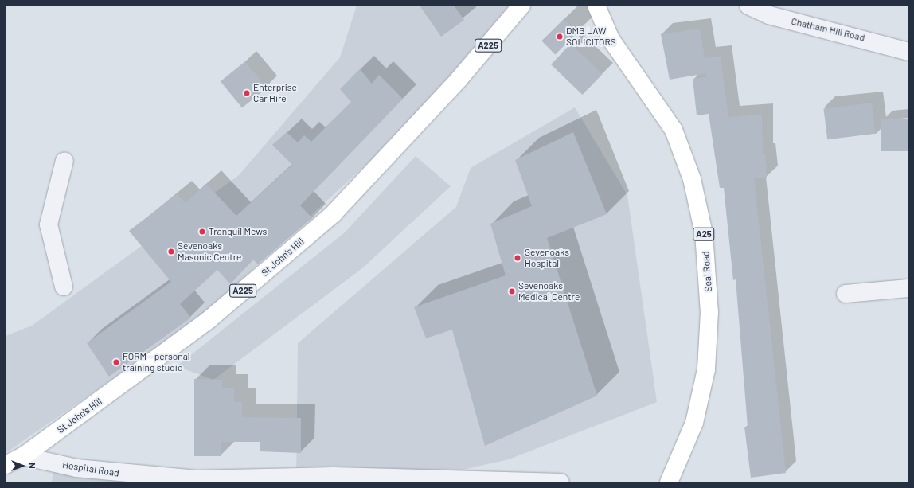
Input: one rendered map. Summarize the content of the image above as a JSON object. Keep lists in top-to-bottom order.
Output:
{
  "streets": {
    "main road": [
      "A225",
      "A25",
      "St John's Hill",
      "Seal Road"
    ],
    "street": ["Chatham Hill Road", "Hospital Road"]
  },
  "crossings": [
    ["St John's Hill", "Hospital Road"]
  ],
  "places": [
    "DMB LAW SOLICITORS",
    "Enterprise Car Hire",
    "Tranquil Mews",
    "Sevenoaks Masonic Centre",
    "Sevenoaks Hospital",
    "Sevenoaks Medical Centre",
    "FORM - personal training studio"
  ],
  "north": "right"
}
